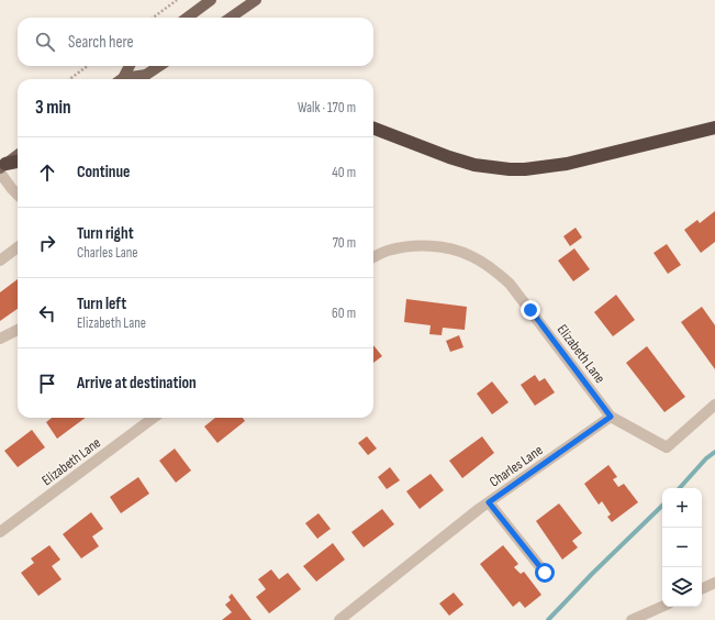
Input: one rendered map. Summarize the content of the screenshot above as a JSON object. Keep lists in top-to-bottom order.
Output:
{
  "streets": {
    "street": ["Elizabeth Lane", "Charles Lane"]
  },
  "crossings": [
    ["Elizabeth Lane", "Charles Lane"]
  ],
  "page": {
    "search": "Search here",
    "heading": ["3 min", "Walk · 170 m"],
    "list": [
      ["Continue", "40 m"],
      ["Turn right", "Charles Lane", "70 m"],
      ["Turn left", "Elizabeth Lane", "60 m"],
      "Arrive at destination"
    ],
    "map_buttons": ["+", "−"]
  }
}
